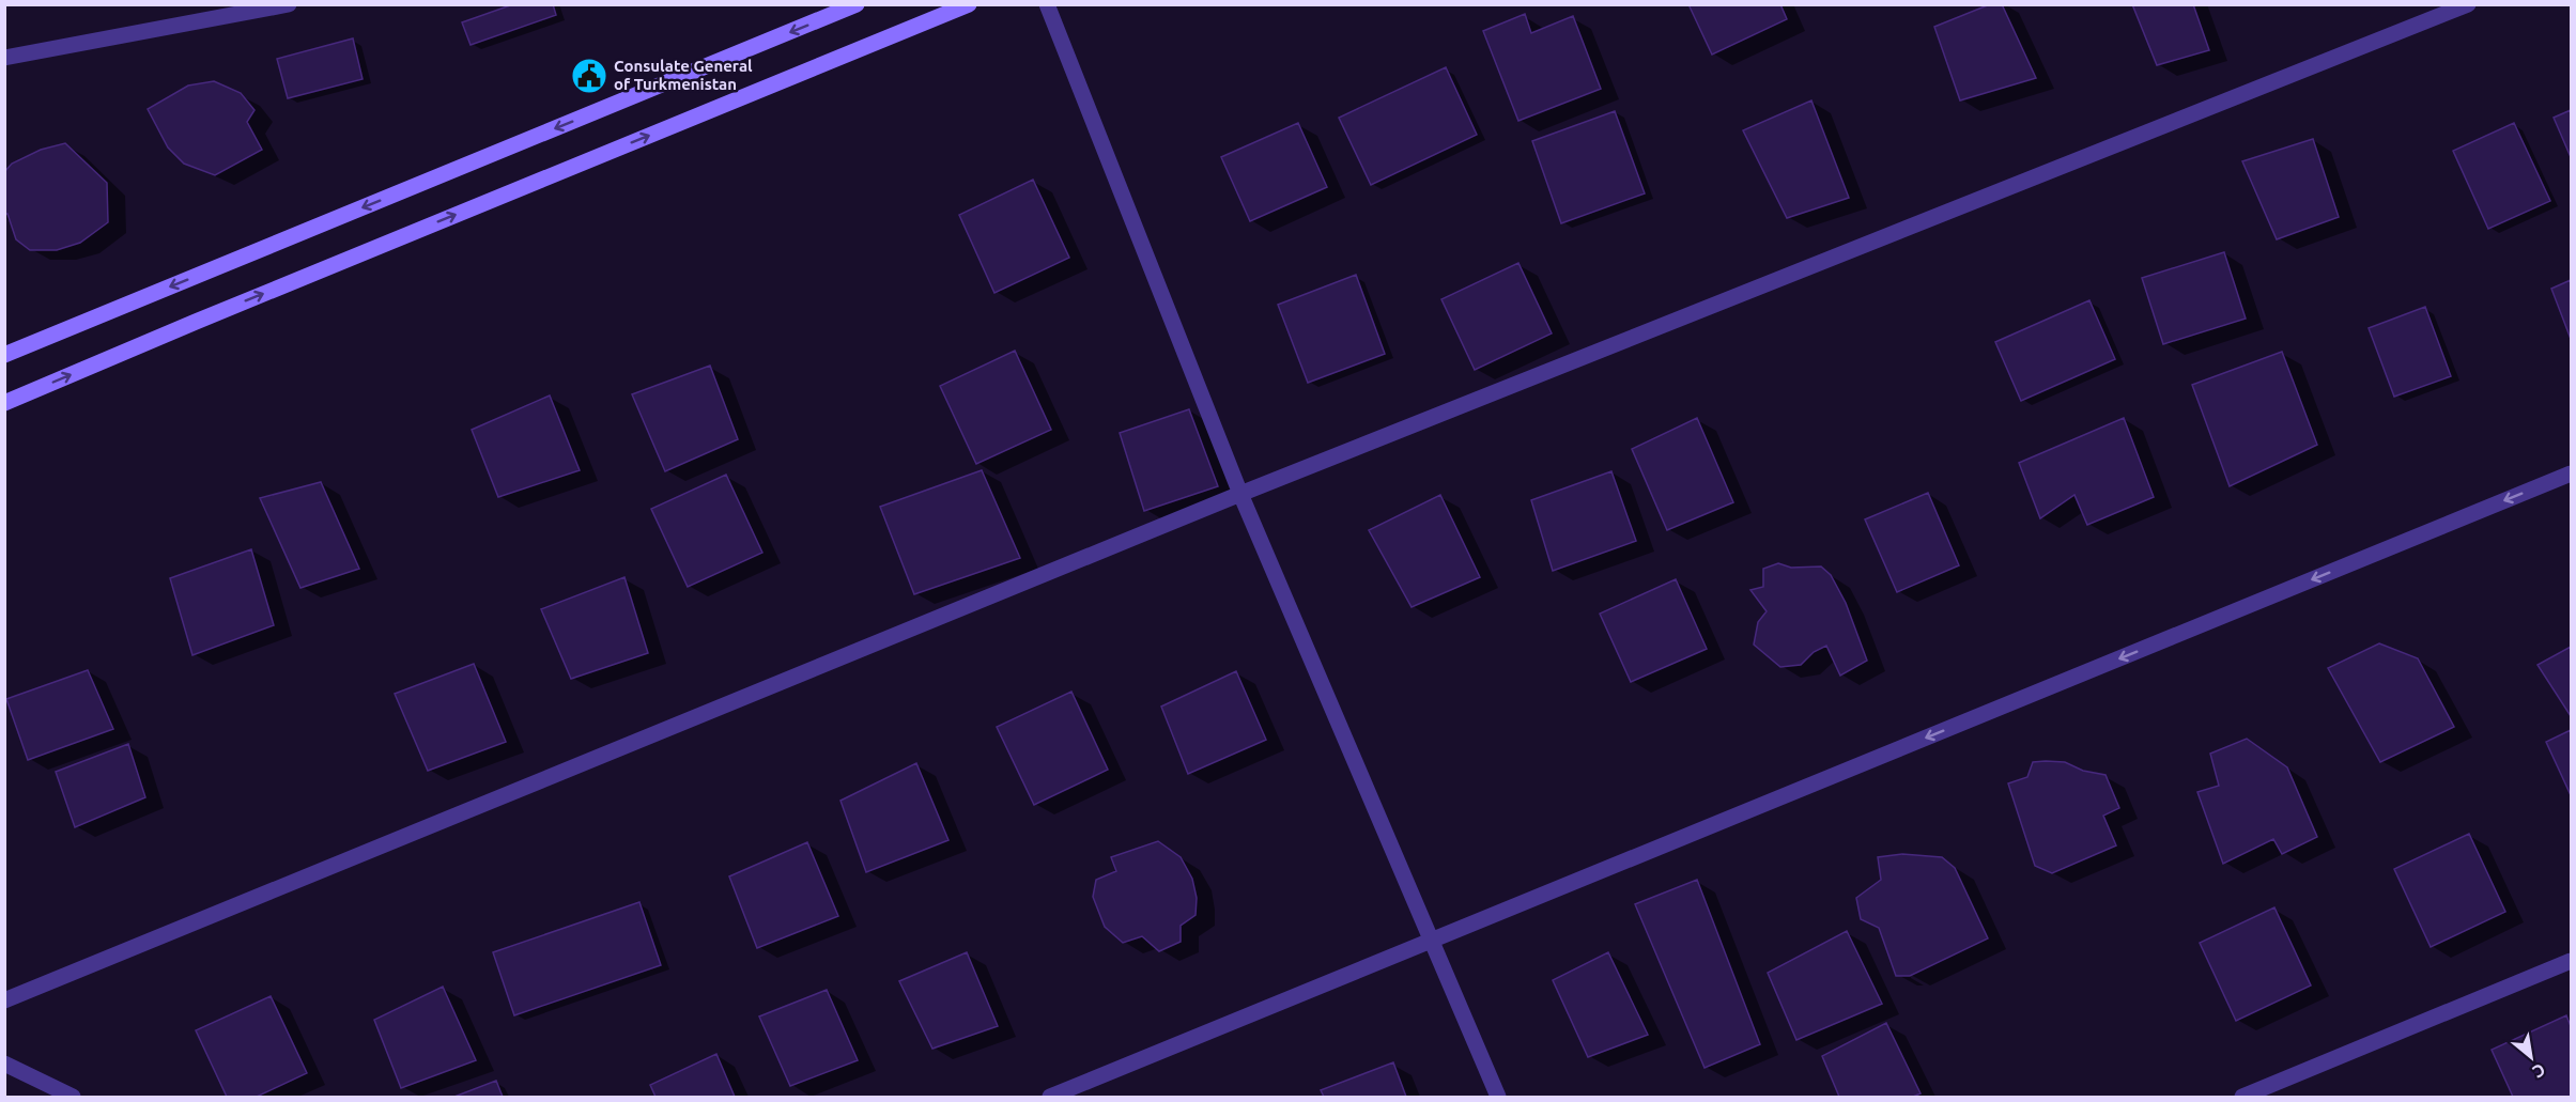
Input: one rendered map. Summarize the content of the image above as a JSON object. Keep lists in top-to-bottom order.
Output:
{
  "places": {
    "public building": ["Consulate General of Turkmenistan"]
  },
  "north": "bottom right"
}
